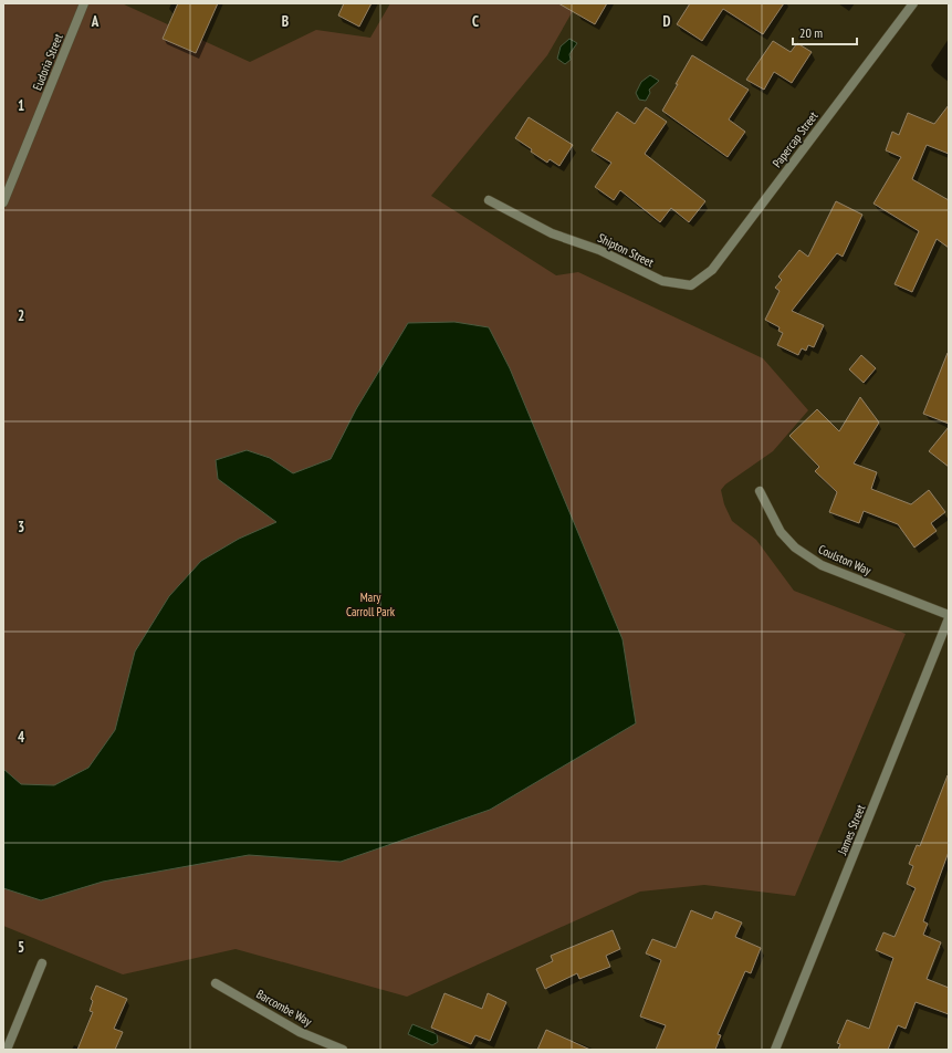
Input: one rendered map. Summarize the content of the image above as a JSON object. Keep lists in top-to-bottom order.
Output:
{
  "streets": {
    "street": [
      "Eudoria Street",
      "Papercap Street",
      "Shipton Street",
      "Coulston Way",
      "James Street",
      "Barcombe Way"
    ]
  },
  "crossings": [
    ["Papercap Street", "Shipton Street"],
    ["Coulston Way", "James Street"]
  ],
  "parks": ["Mary Carroll Park"],
  "scale_bar": "20 m",
  "grid": {
    "columns": [
      "A",
      "B",
      "C",
      "D"
    ],
    "rows": [
      "1",
      "2",
      "3",
      "4",
      "5"
    ]
  }
}
